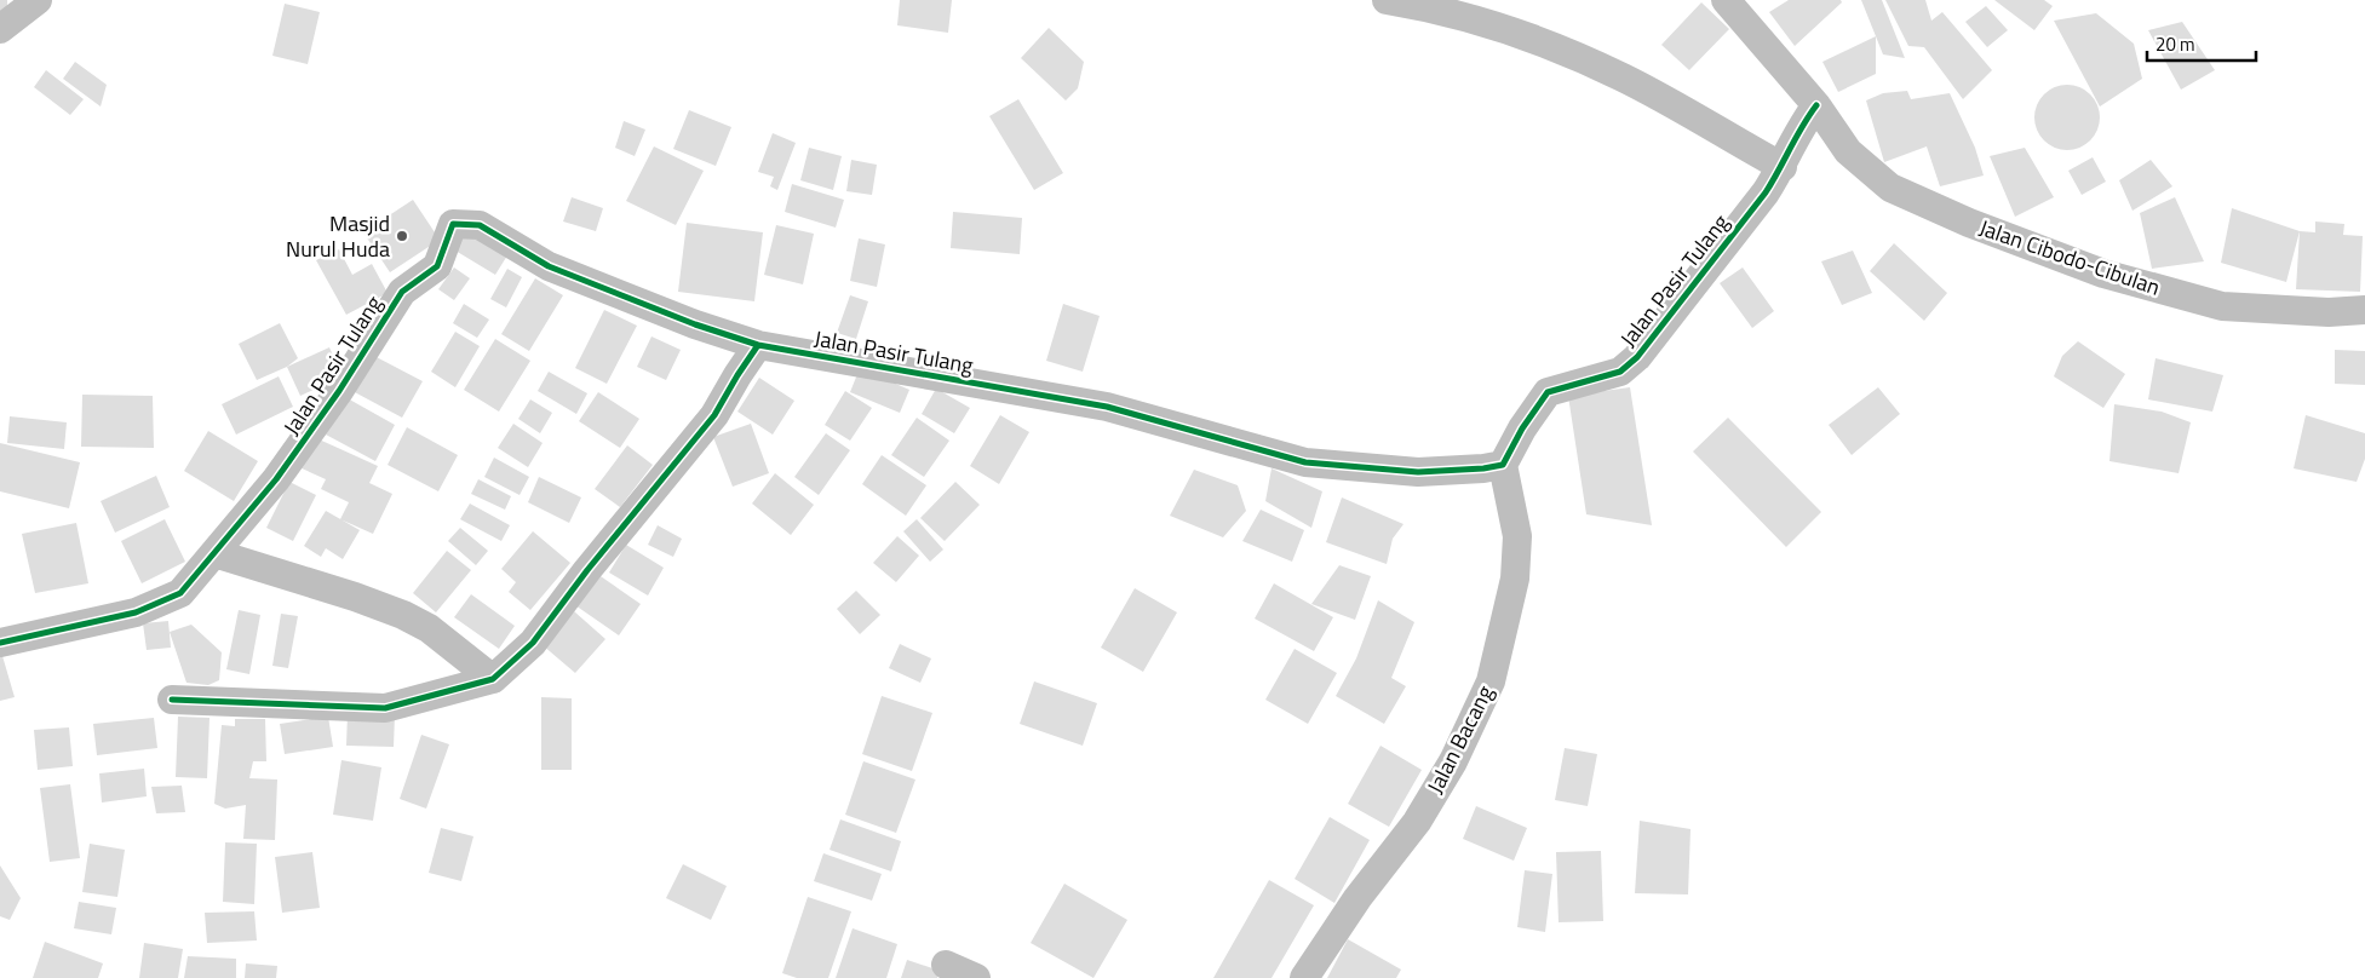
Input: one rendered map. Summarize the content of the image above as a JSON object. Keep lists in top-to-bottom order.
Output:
{
  "streets": {
    "street": ["Jalan Cibodo-Cibulan", "Jalan Pasir Tulang", "Jalan Bacang"]
  },
  "crossings": [
    ["Jalan Cibodo-Cibulan", "Jalan Pasir Tulang"],
    ["Jalan Pasir Tulang", "Jalan Bacang"]
  ],
  "places": ["Masjid Nurul Huda"],
  "scale_bar": "20 m"
}
